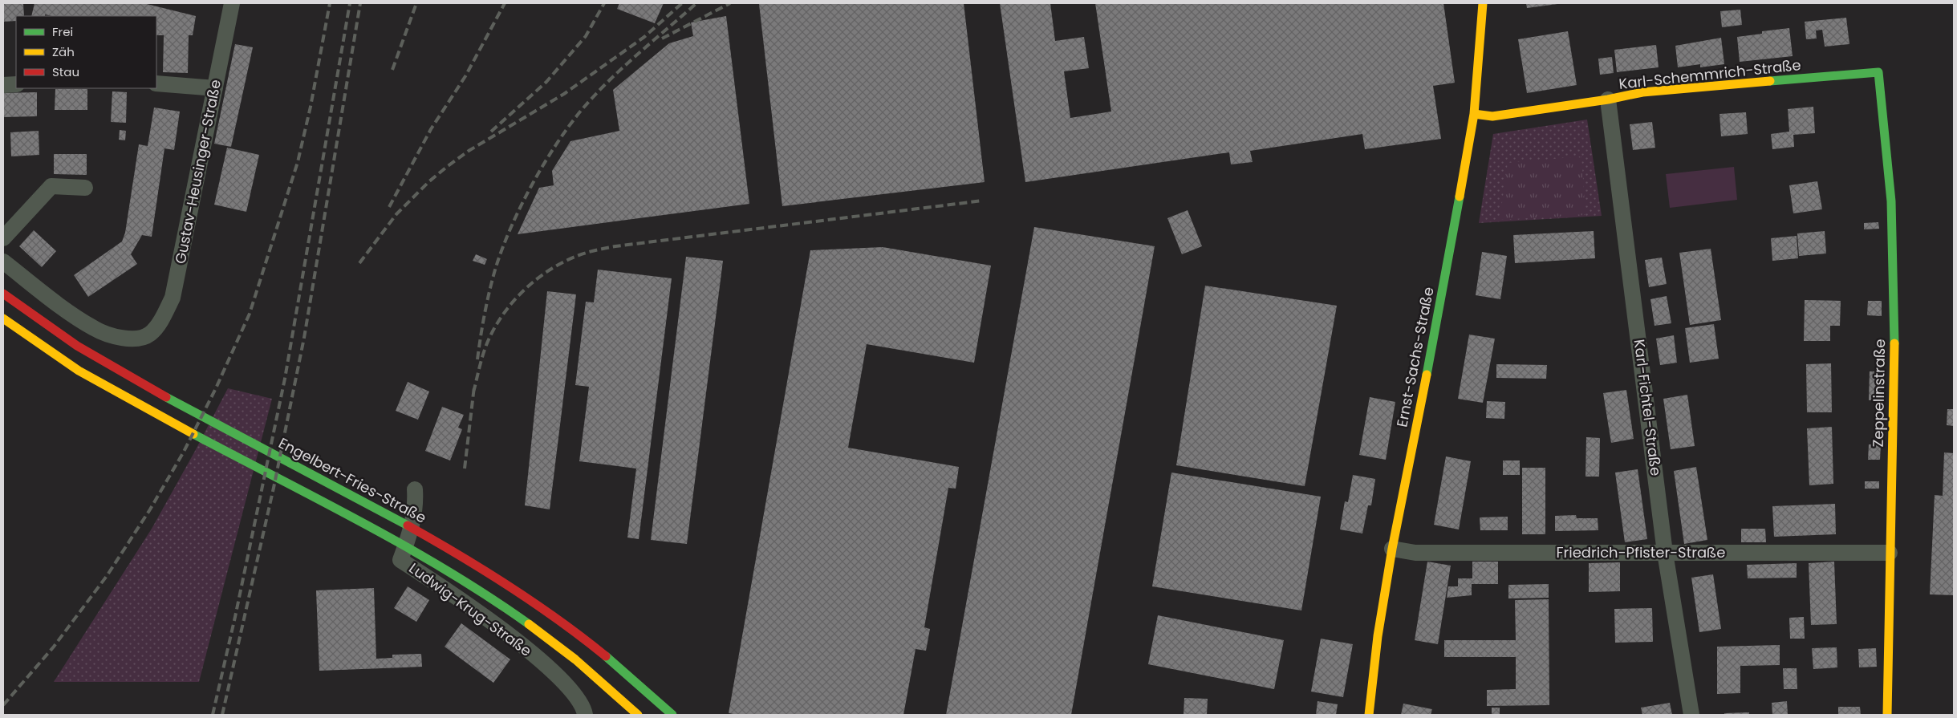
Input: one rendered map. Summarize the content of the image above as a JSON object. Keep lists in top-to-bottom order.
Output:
{
  "streets": {
    "main road": [
      "Karl-Schemmrich-Straße",
      "Ernst-Sachs-Straße",
      "Zeppelinstraße",
      "Engelbert-Fries-Straße"
    ],
    "street": [
      "Gustav-Heusinger-Straße",
      "Karl-Fichtel-Straße",
      "Friedrich-Pfister-Straße",
      "Ludwig-Krug-Straße"
    ]
  },
  "crossings": [
    ["Karl-Schemmrich-Straße", "Ernst-Sachs-Straße"],
    ["Karl-Schemmrich-Straße", "Zeppelinstraße"],
    ["Karl-Schemmrich-Straße", "Karl-Fichtel-Straße"],
    ["Ernst-Sachs-Straße", "Friedrich-Pfister-Straße"],
    ["Zeppelinstraße", "Friedrich-Pfister-Straße"],
    ["Karl-Fichtel-Straße", "Friedrich-Pfister-Straße"]
  ],
  "legend": ["Frei", "Zäh", "Stau"]
}
